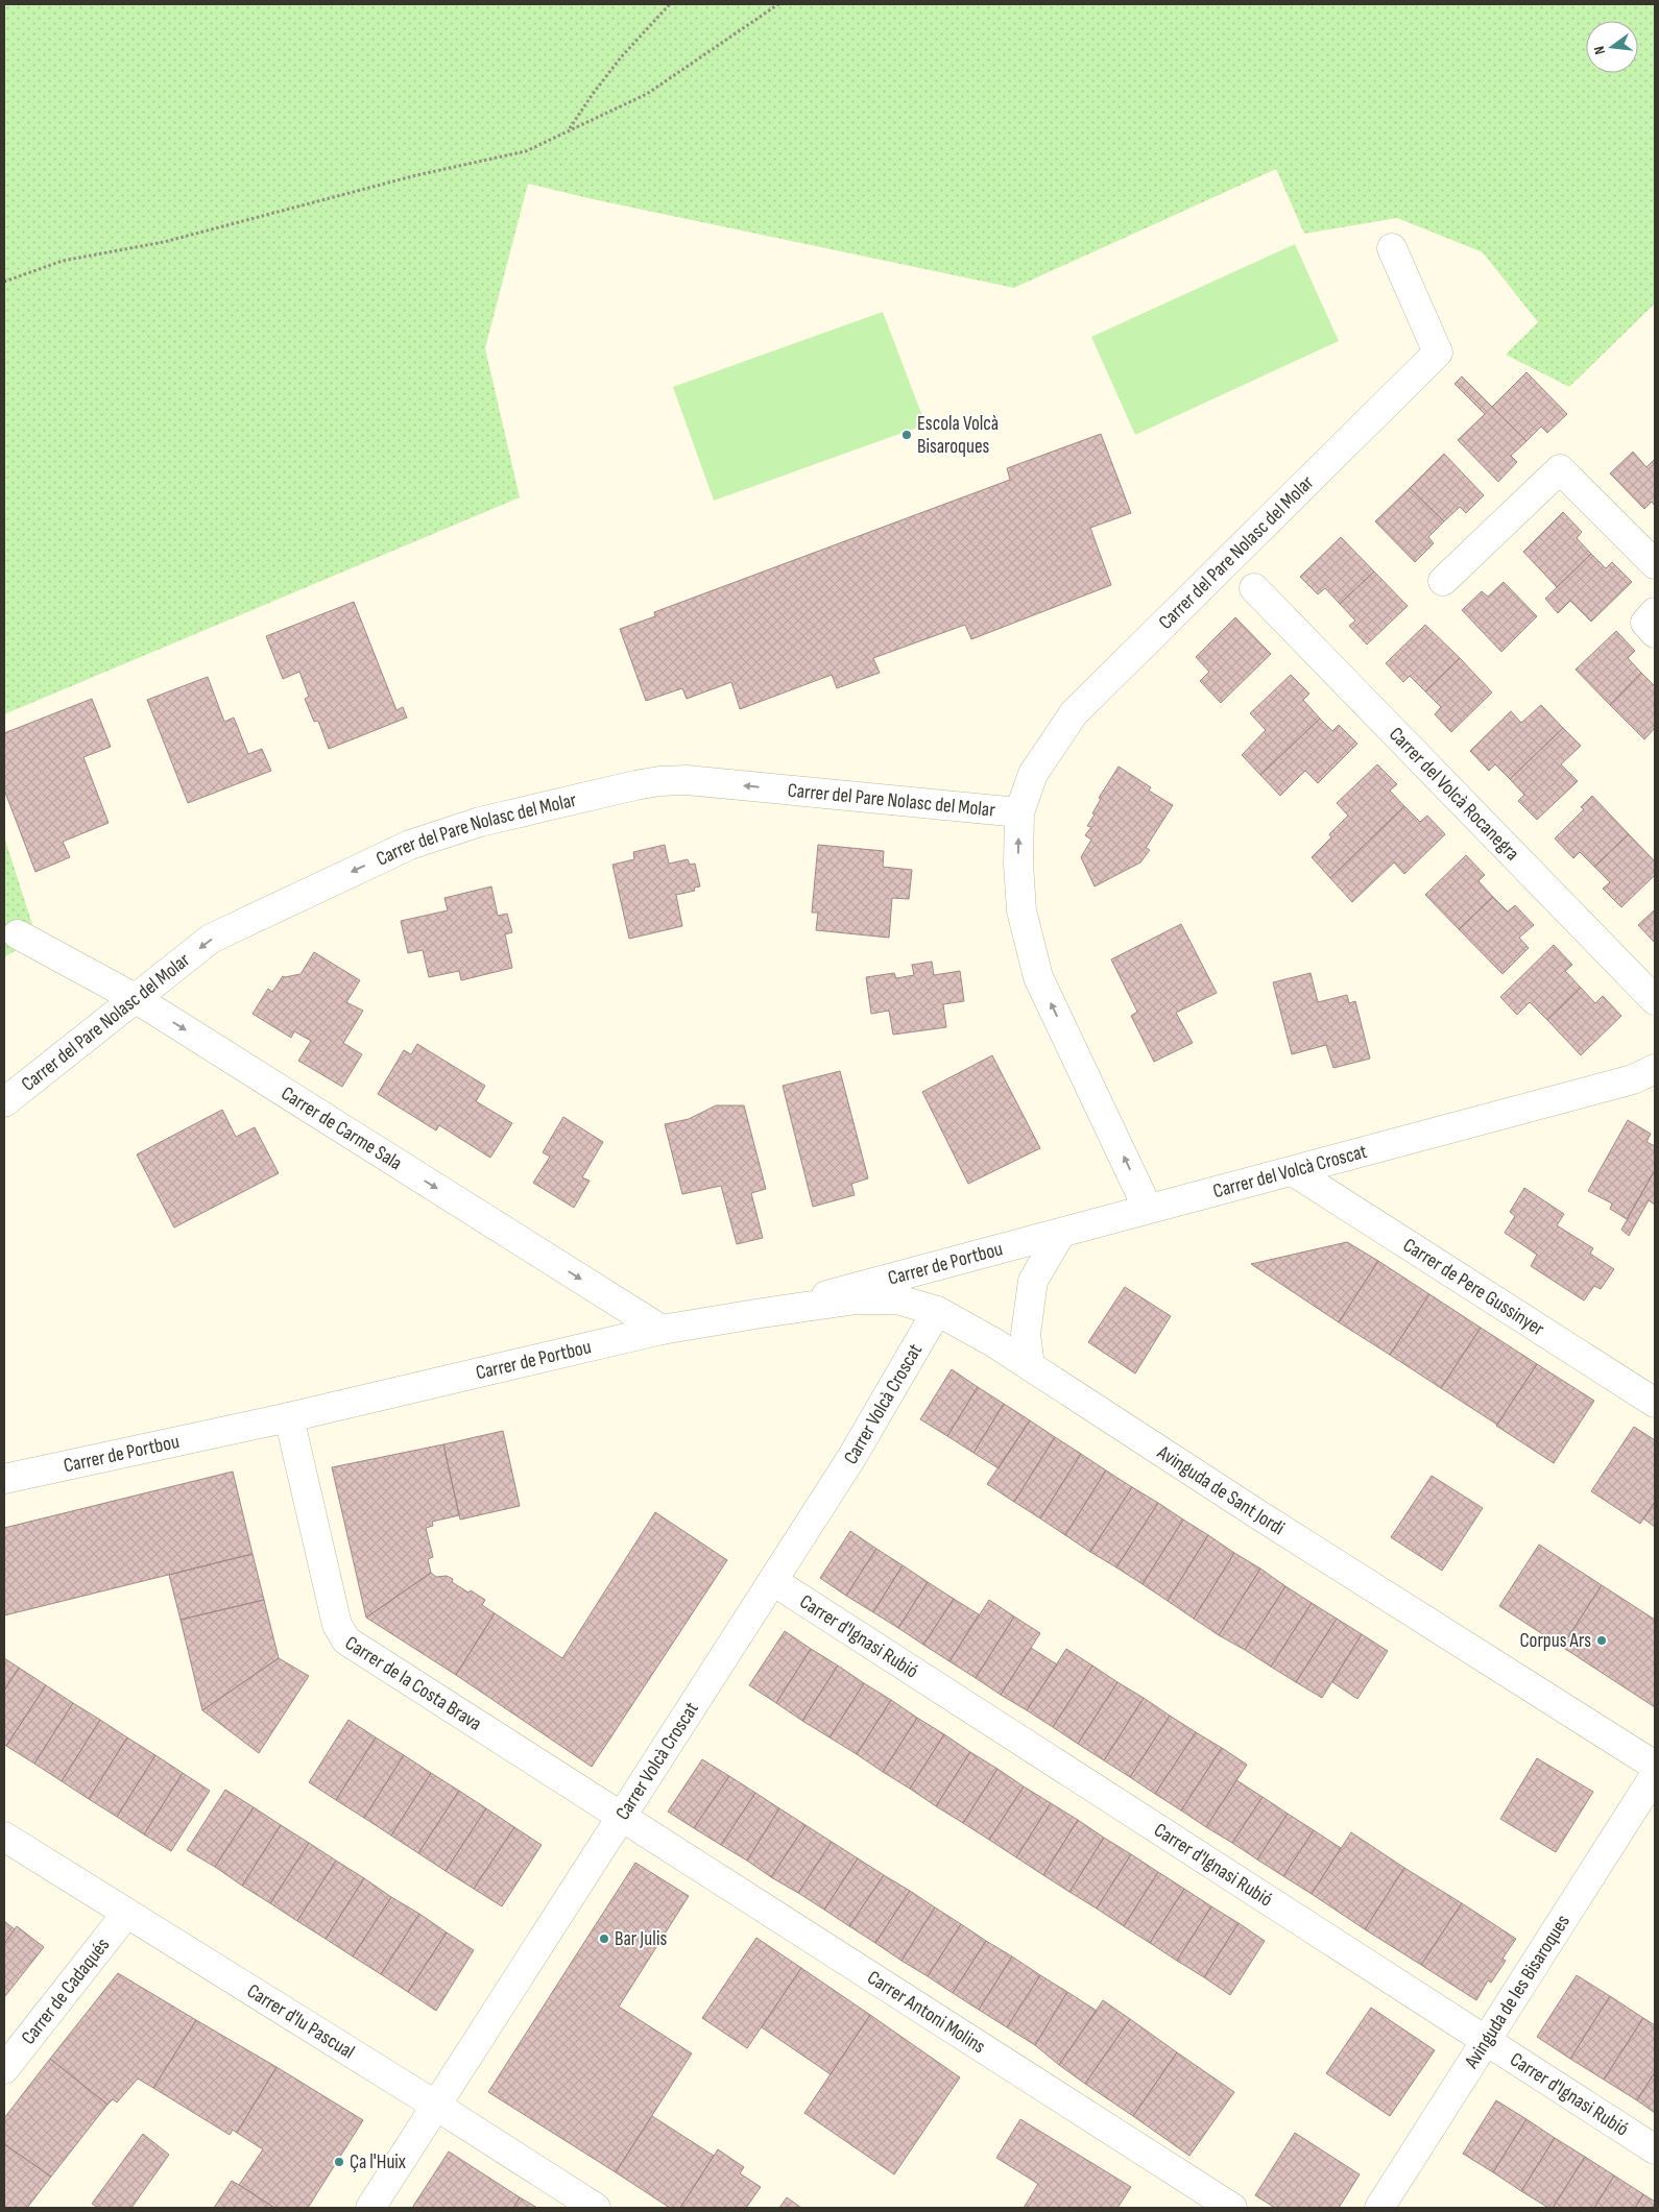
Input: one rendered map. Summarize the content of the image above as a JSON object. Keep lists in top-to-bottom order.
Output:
{
  "streets": {
    "street": [
      "Carrer del Pare Nolasc del Molar",
      "Carrer del Volcà Rocanegra",
      "Carrer de Carme Sala",
      "Carrer del Volcà Croscat",
      "Carrer de Portbou",
      "Carrer de Pere Gussinyer",
      "Carrer Volcà Croscat",
      "Avinguda de Sant Jordi",
      "Carrer d'Ignasi Rubió",
      "Carrer de la Costa Brava",
      "Carrer de Cadaqués",
      "Avinguda de les Bisaroques",
      "Carrer Antoni Molins",
      "Carrer d'Iu Pascual"
    ]
  },
  "crossings": [
    ["Carrer del Pare Nolasc del Molar", "Carrer de Carme Sala"],
    ["Carrer del Pare Nolasc del Molar", "Carrer del Volcà Croscat"],
    ["Carrer de Carme Sala", "Carrer de Portbou"],
    ["Carrer del Volcà Croscat", "Carrer de Portbou"],
    ["Carrer del Volcà Croscat", "Carrer de Pere Gussinyer"],
    ["Carrer de Portbou", "Avinguda de Sant Jordi"],
    ["Carrer de Portbou", "Carrer de la Costa Brava"],
    ["Carrer Volcà Croscat", "Avinguda de Sant Jordi"],
    ["Carrer Volcà Croscat", "Carrer d'Ignasi Rubió"],
    ["Carrer Volcà Croscat", "Carrer de la Costa Brava"],
    ["Carrer Volcà Croscat", "Carrer Antoni Molins"],
    ["Carrer Volcà Croscat", "Carrer d'Iu Pascual"],
    ["Carrer d'Ignasi Rubió", "Avinguda de les Bisaroques"],
    ["Carrer de la Costa Brava", "Carrer Antoni Molins"],
    ["Carrer de Cadaqués", "Carrer d'Iu Pascual"]
  ],
  "one_way": ["Carrer de Carme Sala"],
  "places": [
    "Escola Volcà Bisaroques",
    "Corpus Ars",
    "Bar Julis",
    "Ça l'Huix"
  ],
  "north": "left"
}
